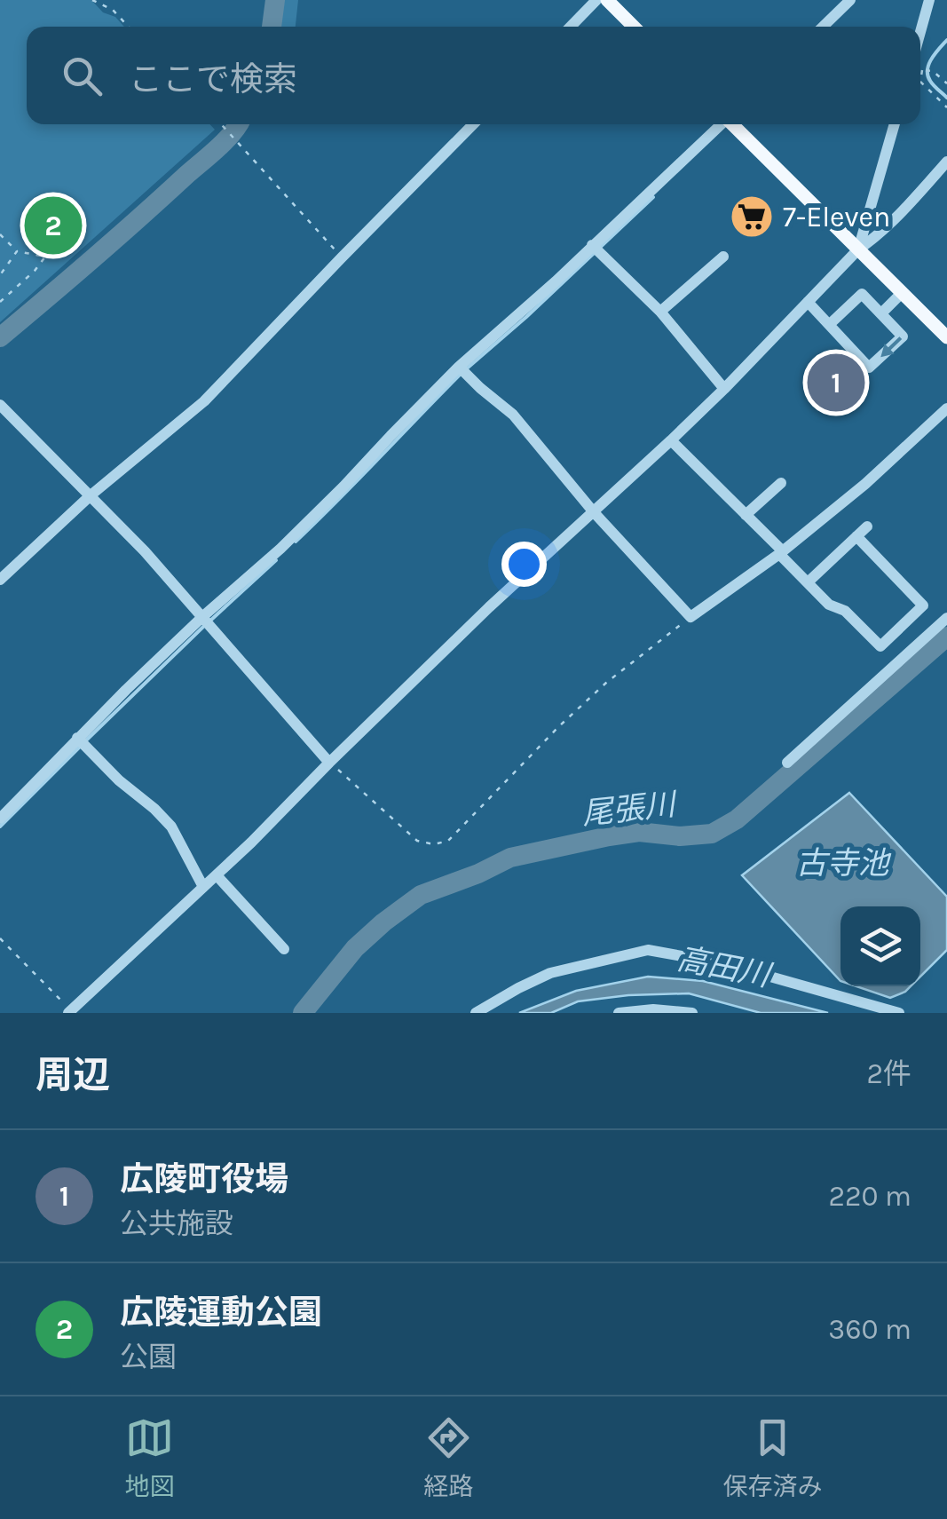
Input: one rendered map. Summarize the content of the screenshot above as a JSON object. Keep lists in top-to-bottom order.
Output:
{
  "water": ["尾張川", "古寺池", "高田川"],
  "places": {
    "supermarket": ["7-Eleven"]
  },
  "page": {
    "search": "ここで検索",
    "pins": ["2", "1"],
    "heading": ["周辺", "2件"],
    "list": [
      {
        "mark": "1",
        "name": "広陵町役場",
        "note": "公共施設",
        "value": "220 m"
      },
      {
        "mark": "2",
        "name": "広陵運動公園",
        "note": "公園",
        "value": "360 m"
      }
    ],
    "nav": ["地図", "経路", "保存済み"]
  }
}
